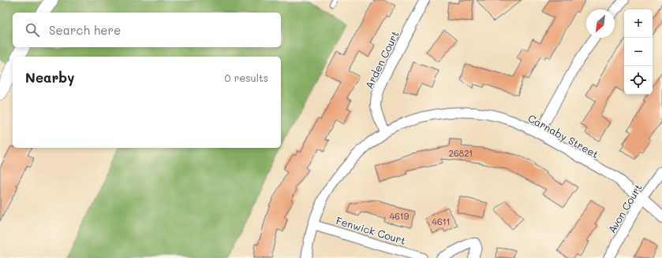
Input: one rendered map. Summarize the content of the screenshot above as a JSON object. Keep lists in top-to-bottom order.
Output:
{
  "streets": {
    "street": [
      "Arden Court",
      "Carnaby Street",
      "Avon Court",
      "Fenwick Court"
    ]
  },
  "crossings": [
    ["Arden Court", "Carnaby Street"],
    ["Carnaby Street", "Avon Court"],
    ["Carnaby Street", "Fenwick Court"]
  ],
  "house_numbers": ["26821", "4619", "4611"],
  "north": "bottom left",
  "page": {
    "map_buttons": ["+", "−"],
    "search": "Search here",
    "heading": ["Nearby", "0 results"]
  }
}
